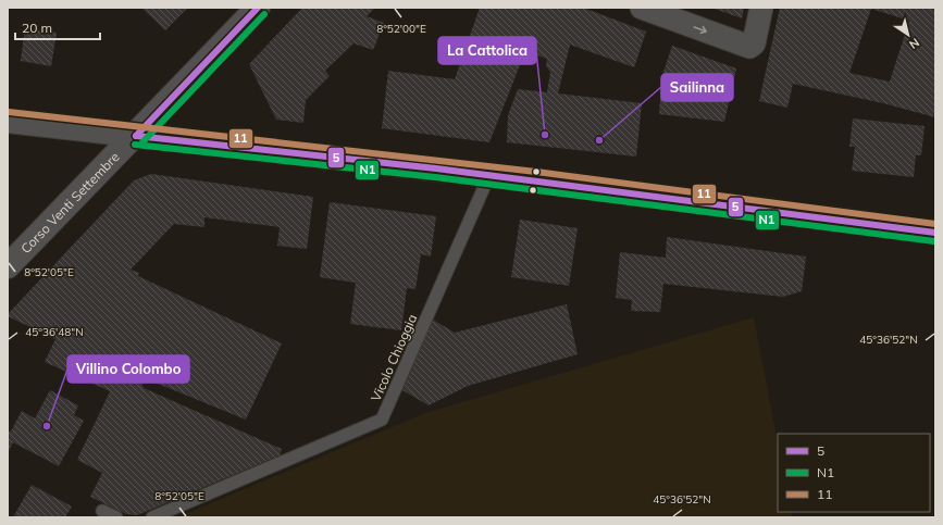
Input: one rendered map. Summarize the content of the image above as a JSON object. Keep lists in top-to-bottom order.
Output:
{
  "streets": {
    "street": ["Corso Venti Settembre"],
    "lane": ["Vicolo Chioggia"]
  },
  "places": ["La Cattolica", "Sailinna", "Villino Colombo"],
  "lines": ["transit line 5", "transit line N1", "transit line 11"],
  "legend": ["5", "N1", "11"],
  "scale_bar": "20 m",
  "north": "bottom right",
  "coordinates": [
    "8°52'00\"E",
    "8°52'05\"E",
    "45°36'48\"N",
    "45°36'52\"N"
  ]
}
